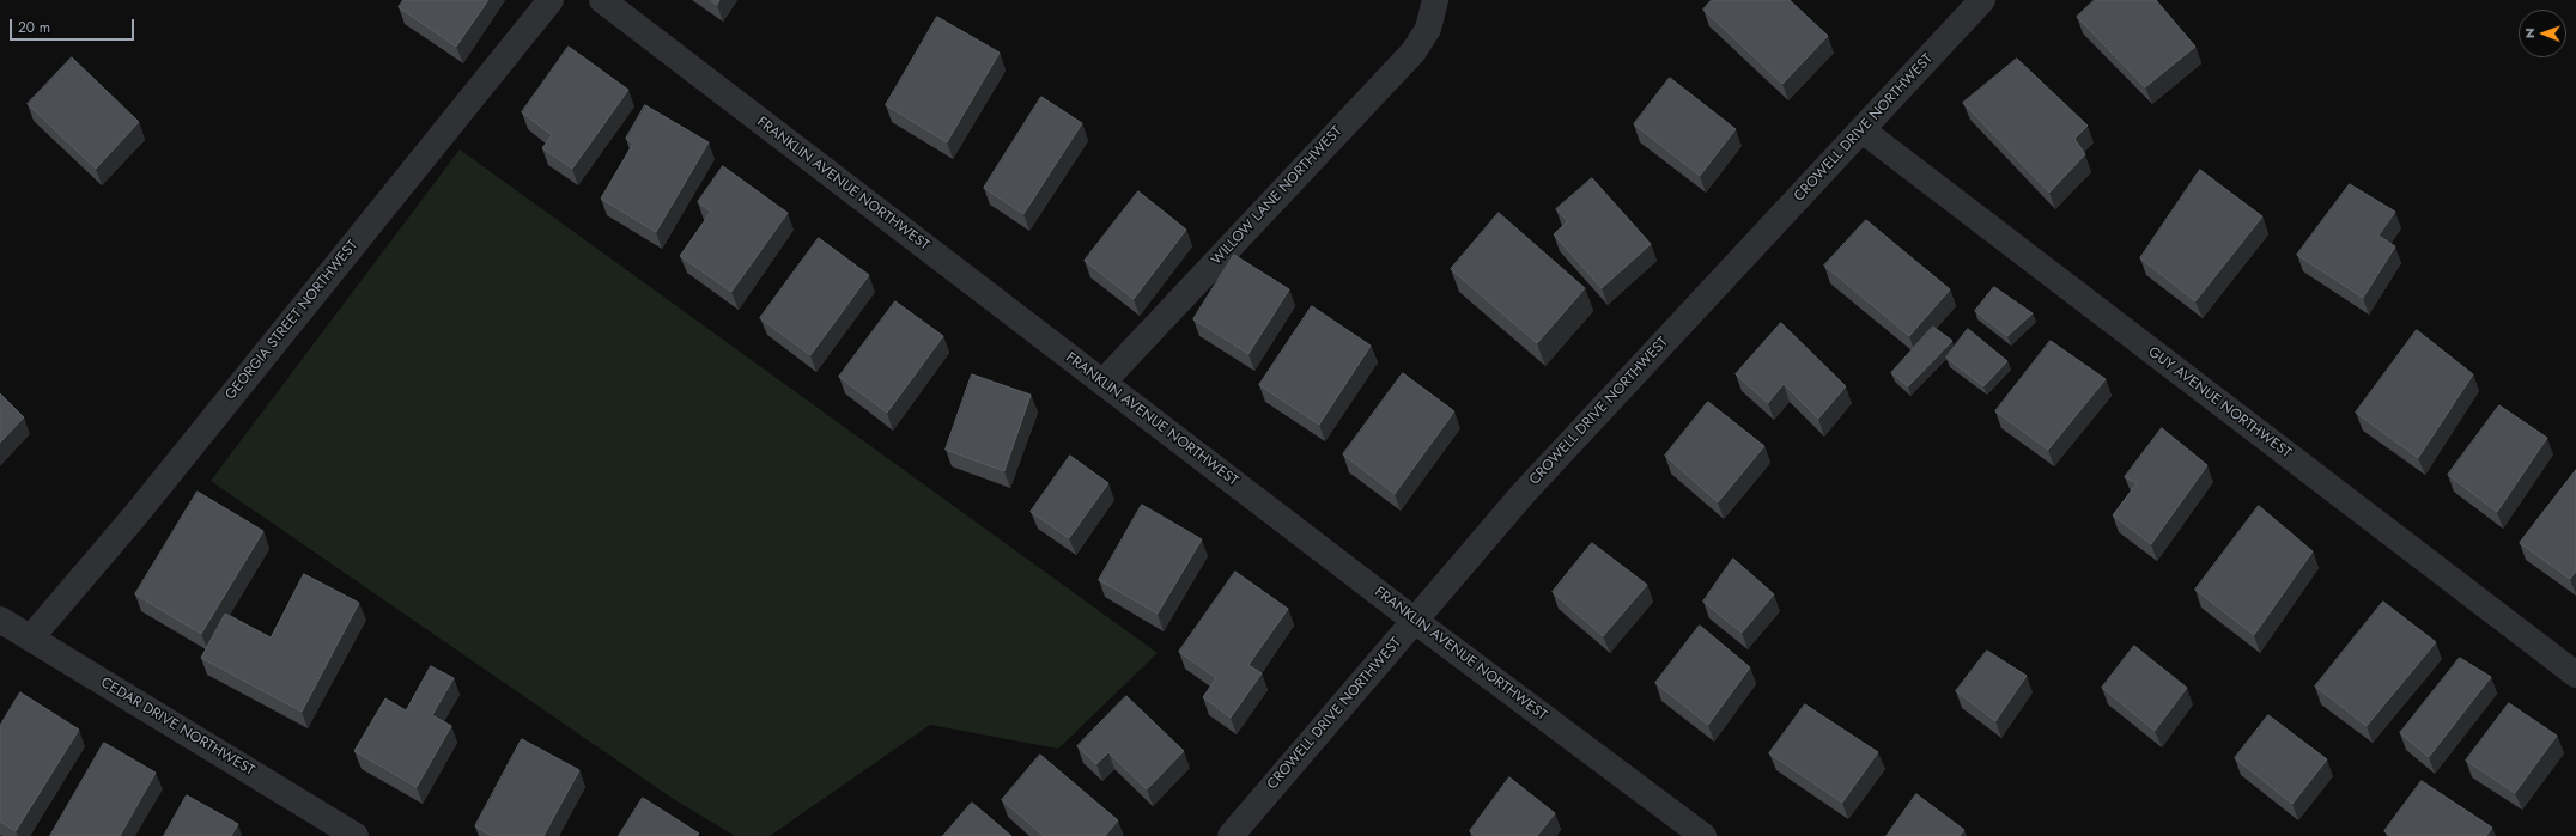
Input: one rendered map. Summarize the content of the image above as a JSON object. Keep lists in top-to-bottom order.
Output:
{
  "streets": {
    "street": [
      "CROWELL DRIVE NORTHWEST",
      "FRANKLIN AVENUE NORTHWEST",
      "WILLOW LANE NORTHWEST",
      "GEORGIA STREET NORTHWEST",
      "GUY AVENUE NORTHWEST",
      "CEDAR DRIVE NORTHWEST"
    ]
  },
  "crossings": [
    ["CROWELL DRIVE NORTHWEST", "FRANKLIN AVENUE NORTHWEST"],
    ["CROWELL DRIVE NORTHWEST", "GUY AVENUE NORTHWEST"],
    ["FRANKLIN AVENUE NORTHWEST", "WILLOW LANE NORTHWEST"],
    ["GEORGIA STREET NORTHWEST", "CEDAR DRIVE NORTHWEST"]
  ],
  "scale_bar": "20 m",
  "north": "left"
}
